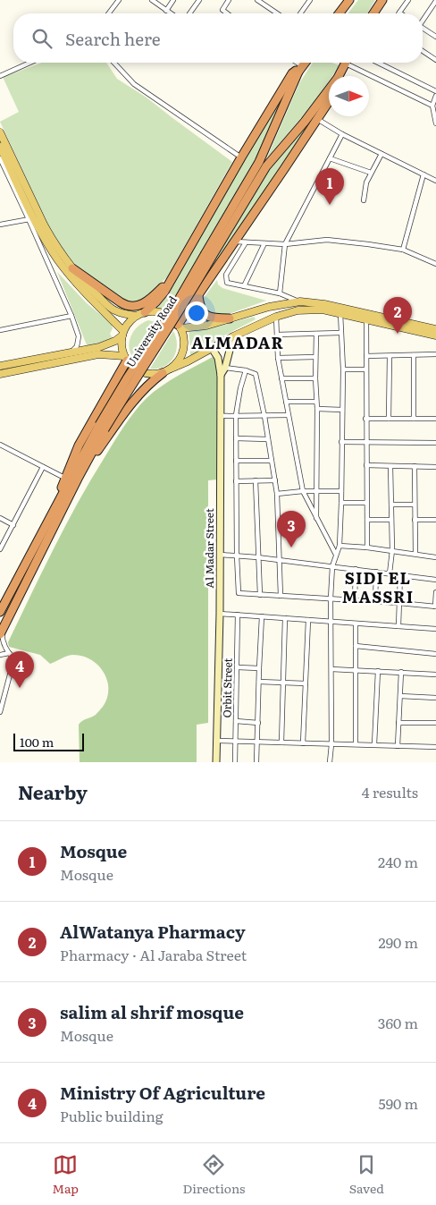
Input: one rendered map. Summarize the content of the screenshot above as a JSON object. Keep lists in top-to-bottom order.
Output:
{
  "streets": {
    "highway": ["University Road"],
    "street": ["Al Madar Street", "Orbit Street"]
  },
  "districts": ["ALMADAR", "SIDI EL MASSRI"],
  "scale_bar": "100 m",
  "north": "right",
  "page": {
    "search": "Search here",
    "pins": [
      "1",
      "2",
      "3",
      "4"
    ],
    "scale": "100 m",
    "heading": ["Nearby", "4 results"],
    "list": [
      {
        "mark": "1",
        "name": "Mosque",
        "note": "Mosque",
        "value": "240 m"
      },
      {
        "mark": "2",
        "name": "AlWatanya Pharmacy",
        "note": "Pharmacy · Al Jaraba Street",
        "value": "290 m"
      },
      {
        "mark": "3",
        "name": "salim al shrif mosque",
        "note": "Mosque",
        "value": "360 m"
      },
      {
        "mark": "4",
        "name": "Ministry Of Agriculture",
        "note": "Public building",
        "value": "590 m"
      }
    ],
    "nav": ["Map", "Directions", "Saved"]
  }
}
